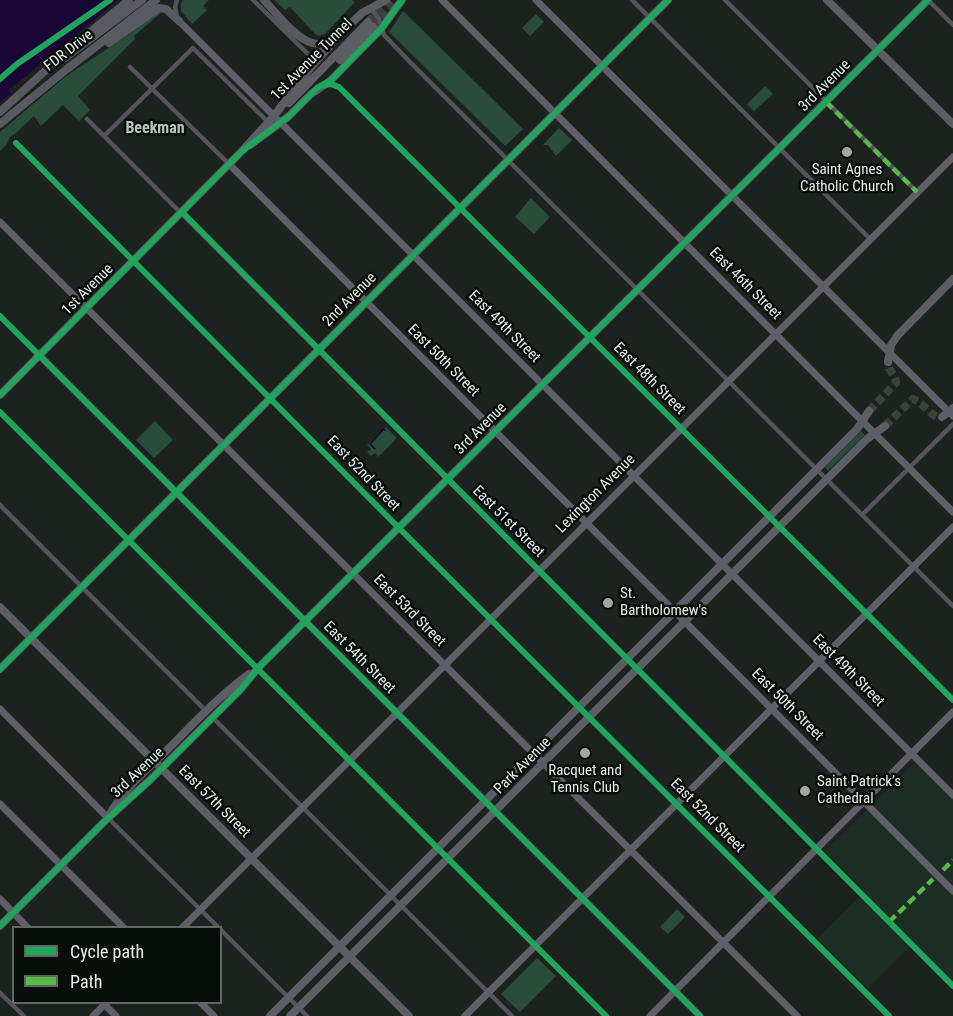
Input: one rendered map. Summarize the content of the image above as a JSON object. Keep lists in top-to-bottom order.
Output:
{
  "streets": {
    "highway": ["FDR Drive"],
    "main road": [
      "1st Avenue Tunnel",
      "3rd Avenue",
      "East 46th Street",
      "1st Avenue",
      "2nd Avenue",
      "East 49th Street",
      "East 50th Street",
      "Lexington Avenue",
      "East 53rd Street",
      "East 54th Street",
      "Park Avenue",
      "East 57th Street"
    ],
    "street": ["East 48th Street", "East 52nd Street", "East 51st Street"]
  },
  "crossings": [
    ["1st Avenue Tunnel", "1st Avenue"],
    ["1st Avenue Tunnel", "East 49th Street"],
    ["3rd Avenue", "East 46th Street"],
    ["3rd Avenue", "East 49th Street"],
    ["3rd Avenue", "East 50th Street"],
    ["3rd Avenue", "East 48th Street"],
    ["3rd Avenue", "East 52nd Street"],
    ["3rd Avenue", "East 51st Street"],
    ["3rd Avenue", "East 53rd Street"],
    ["3rd Avenue", "East 54th Street"],
    ["3rd Avenue", "East 57th Street"],
    ["East 46th Street", "2nd Avenue"],
    ["East 46th Street", "Lexington Avenue"],
    ["East 46th Street", "Park Avenue"],
    ["1st Avenue", "East 49th Street"],
    ["1st Avenue", "East 50th Street"],
    ["1st Avenue", "East 48th Street"],
    ["1st Avenue", "East 52nd Street"],
    ["1st Avenue", "East 51st Street"],
    ["1st Avenue", "East 53rd Street"],
    ["1st Avenue", "East 54th Street"],
    ["2nd Avenue", "East 49th Street"],
    ["2nd Avenue", "East 50th Street"],
    ["2nd Avenue", "East 48th Street"],
    ["2nd Avenue", "East 52nd Street"],
    ["2nd Avenue", "East 51st Street"],
    ["2nd Avenue", "East 53rd Street"],
    ["2nd Avenue", "East 54th Street"],
    ["2nd Avenue", "East 57th Street"],
    ["East 49th Street", "Lexington Avenue"],
    ["East 49th Street", "Park Avenue"],
    ["East 50th Street", "Lexington Avenue"],
    ["East 50th Street", "Park Avenue"],
    ["East 48th Street", "Lexington Avenue"],
    ["East 48th Street", "Park Avenue"],
    ["East 52nd Street", "Lexington Avenue"],
    ["East 52nd Street", "Park Avenue"],
    ["Lexington Avenue", "East 51st Street"],
    ["Lexington Avenue", "East 53rd Street"],
    ["Lexington Avenue", "East 54th Street"],
    ["Lexington Avenue", "East 57th Street"],
    ["East 51st Street", "Park Avenue"],
    ["East 53rd Street", "Park Avenue"],
    ["East 54th Street", "Park Avenue"],
    ["Park Avenue", "East 57th Street"]
  ],
  "districts": ["Beekman"],
  "places": [
    "Saint Agnes Catholic Church",
    "St. Bartholomew's",
    "Racquet and Tennis Club",
    "Saint Patrick’s Cathedral"
  ],
  "legend": ["Cycle path", "Path"]
}
